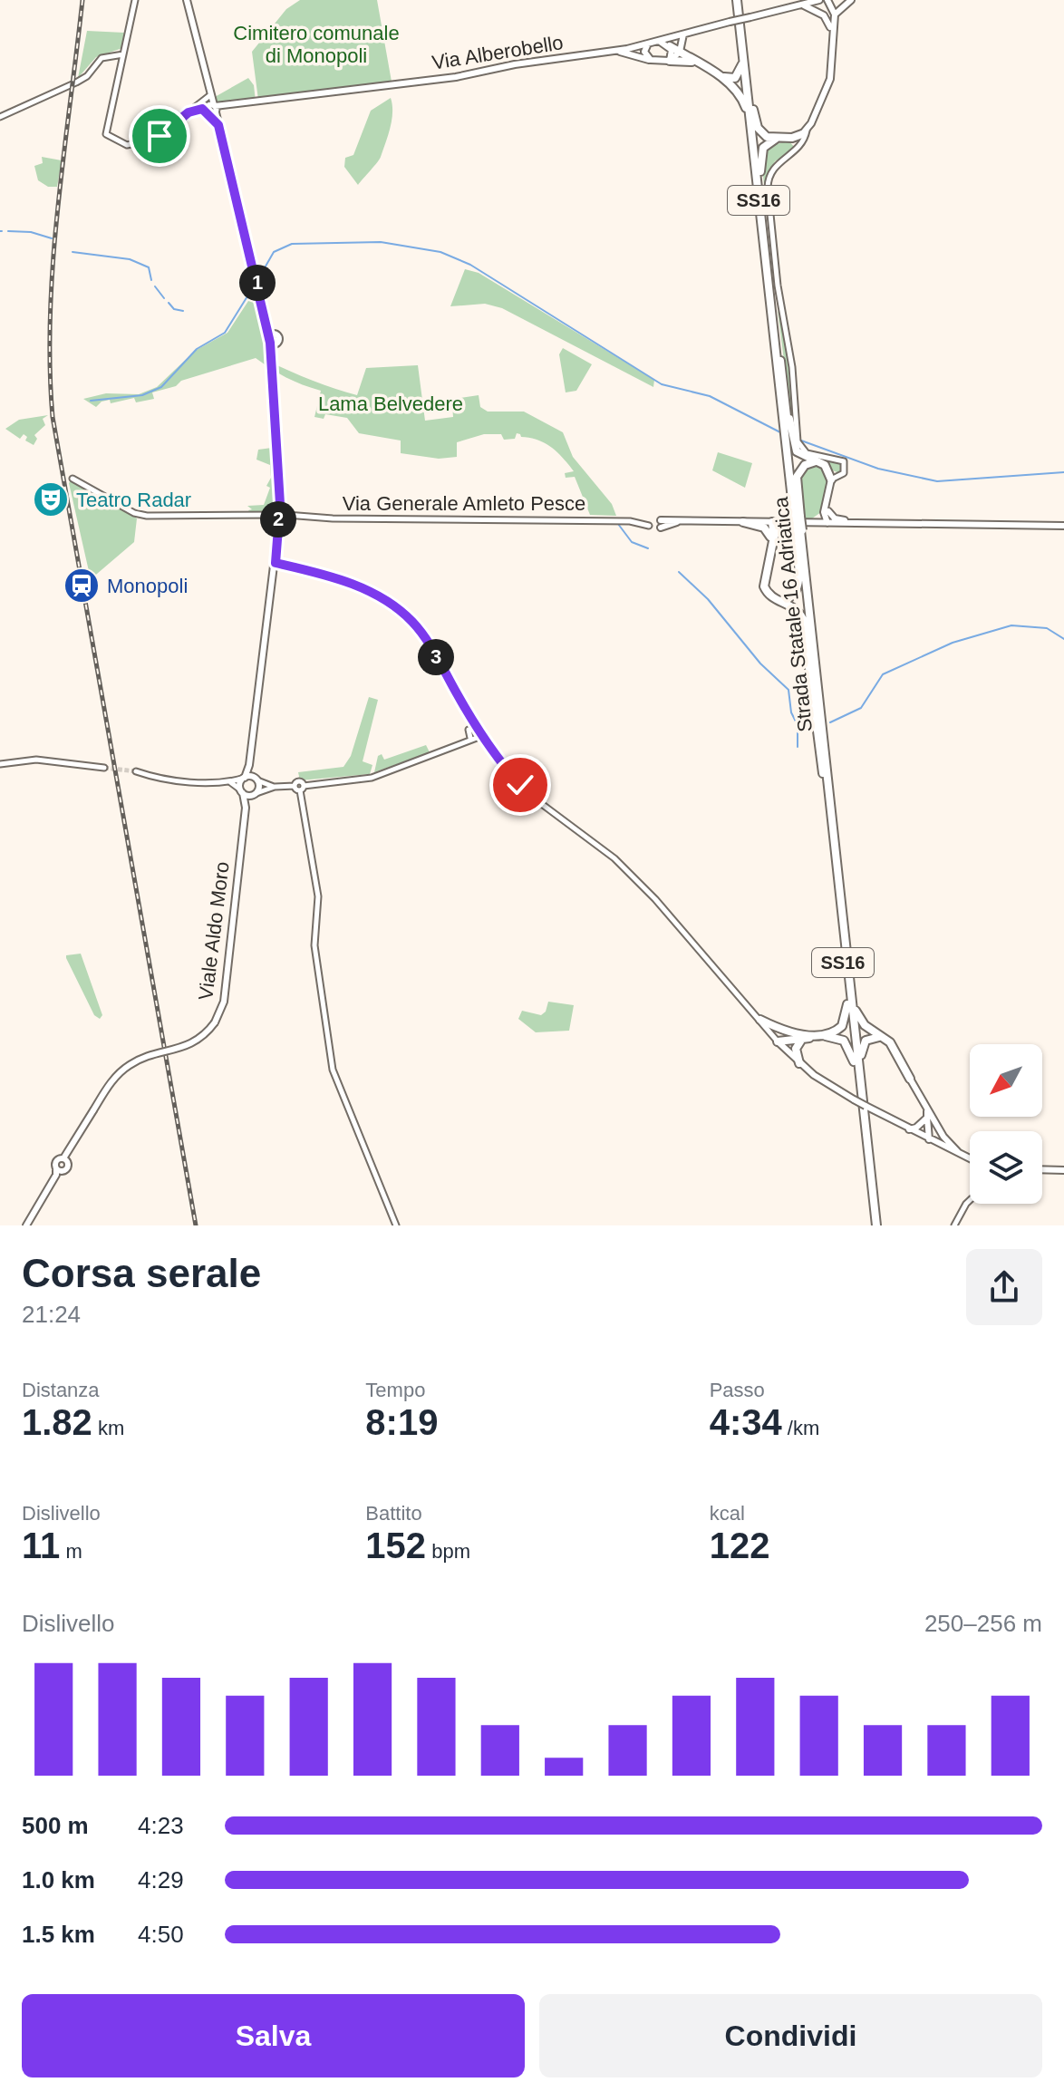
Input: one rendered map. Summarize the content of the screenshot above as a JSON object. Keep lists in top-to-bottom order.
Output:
{
  "streets": {
    "highway": ["SS16", "Strada Statale 16 Adriatica"],
    "main road": ["Via Alberobello", "Viale Aldo Moro"],
    "street": ["Via Generale Amleto Pesce"]
  },
  "parks": ["Cimitero comunale di Monopoli", "Lama Belvedere"],
  "places": {
    "theatre": ["Teatro Radar"],
    "station": ["Monopoli"]
  },
  "north": "bottom left",
  "page": {
    "pins": ["1", "2", "3"],
    "heading": ["Corsa serale", "21:24"],
    "stats": [
      ["Distanza", "1.82 km"],
      ["Tempo", "8:19"],
      ["Passo", "4:34 /km"],
      ["Dislivello", "11 m"],
      ["Battito", "152 bpm"],
      ["kcal", "122"]
    ],
    "chart": ["Dislivello", "250–256 m"],
    "list": [
      {
        "name": "500 m",
        "note": "4:23"
      },
      {
        "name": "1.0 km",
        "note": "4:29"
      },
      {
        "name": "1.5 km",
        "note": "4:50"
      }
    ],
    "buttons": ["Salva", "Condividi"]
  }
}
